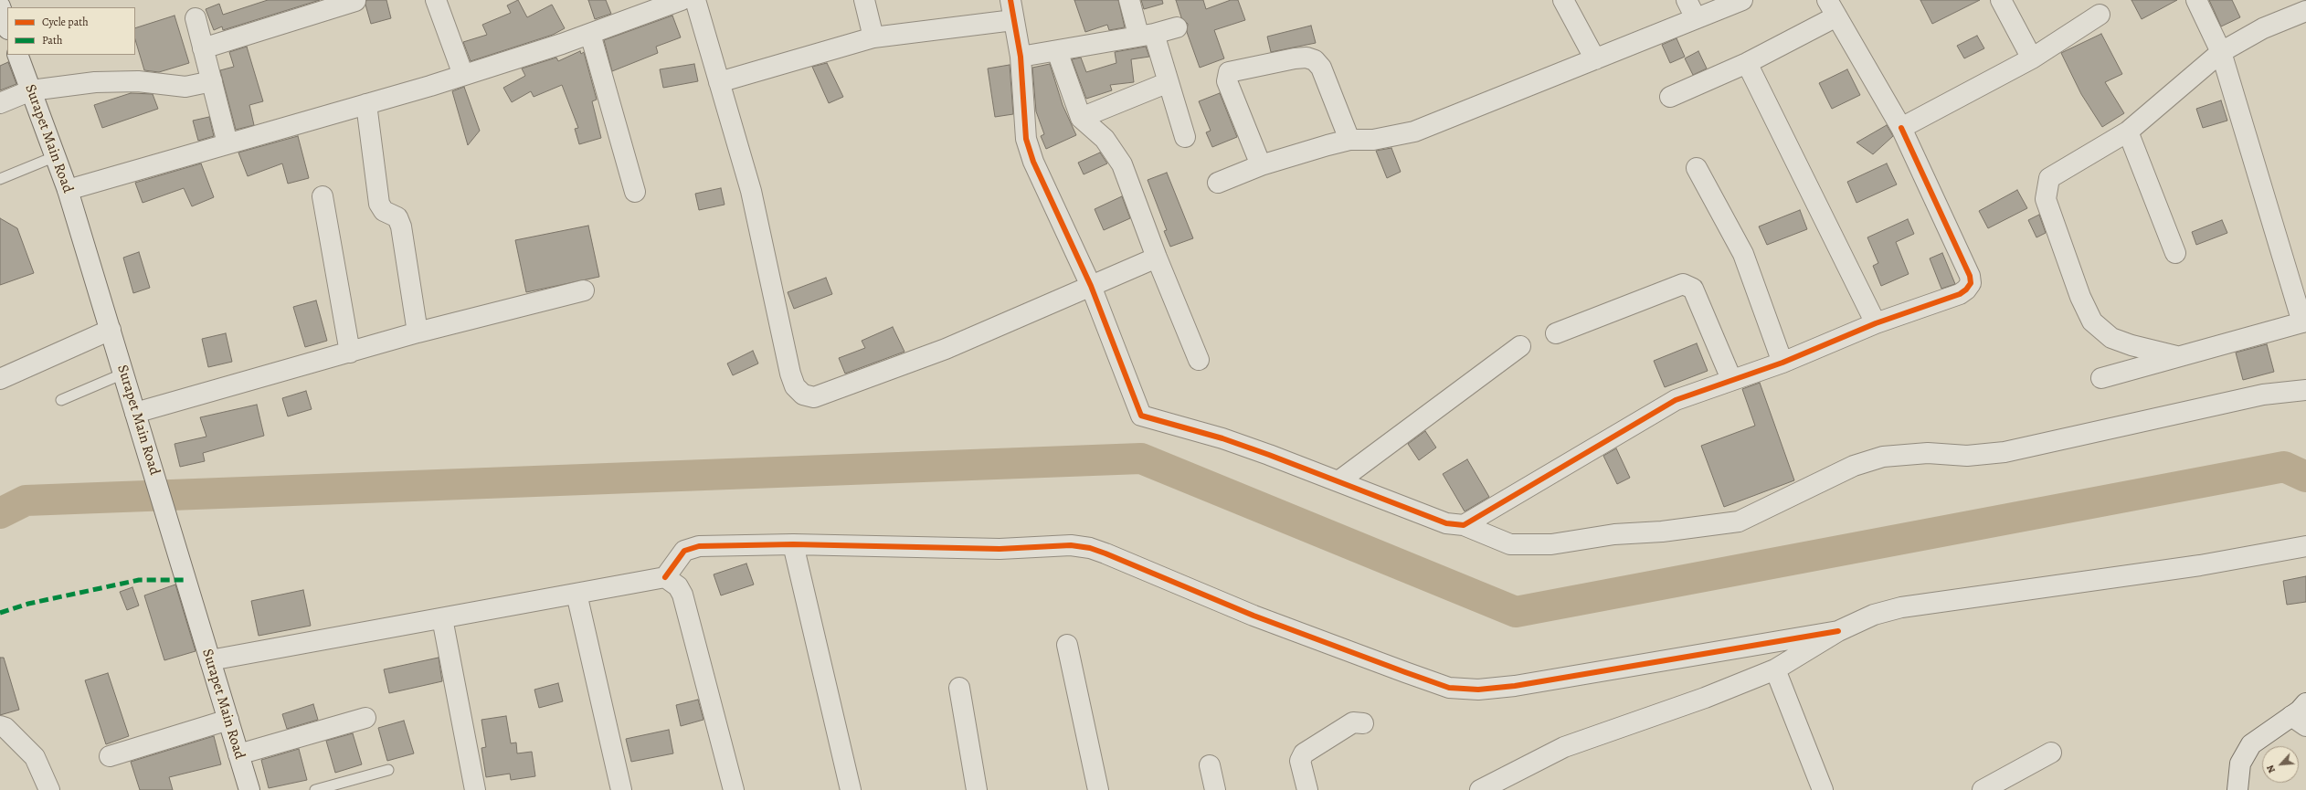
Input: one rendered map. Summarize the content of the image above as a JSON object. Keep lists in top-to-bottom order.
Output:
{
  "streets": {
    "street": ["Surapet Main Road"]
  },
  "legend": ["Cycle path", "Path"],
  "north": "bottom left"
}
